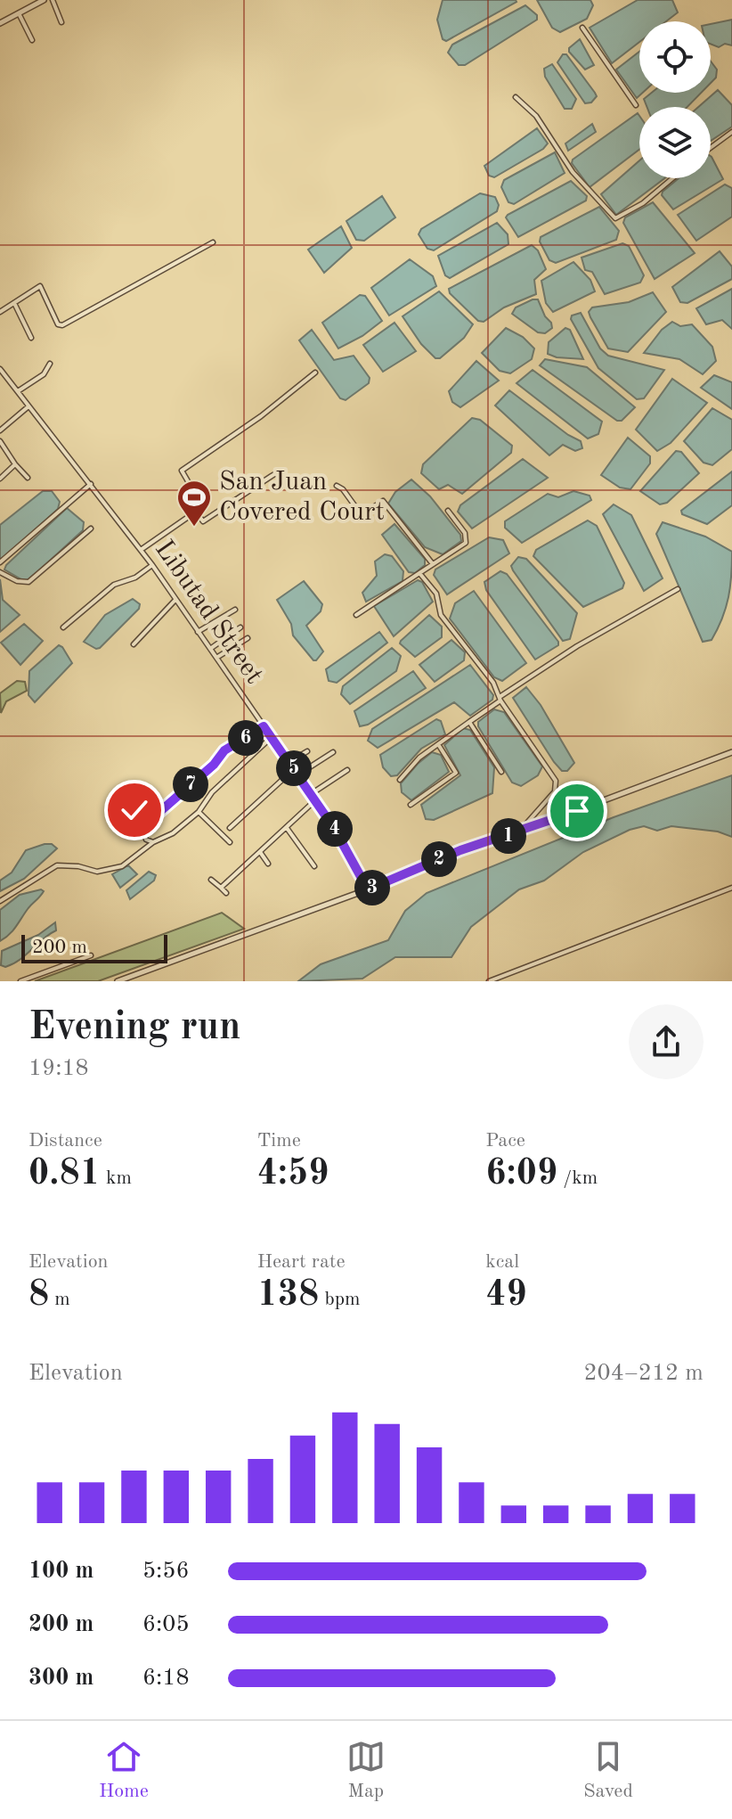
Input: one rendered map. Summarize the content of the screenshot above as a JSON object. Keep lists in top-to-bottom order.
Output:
{
  "streets": {
    "street": ["Libutad Street"]
  },
  "places": {
    "sports": ["San Juan Covered Court"]
  },
  "scale_bar": "200 m",
  "page": {
    "pins": [
      "6",
      "5",
      "7",
      "4",
      "1",
      "2",
      "3"
    ],
    "scale": "200 m",
    "heading": ["Evening run", "19:18"],
    "stats": [
      ["Distance", "0.81 km"],
      ["Time", "4:59"],
      ["Pace", "6:09 /km"],
      ["Elevation", "8 m"],
      ["Heart rate", "138 bpm"],
      ["kcal", "49"]
    ],
    "chart": ["Elevation", "204–212 m"],
    "list": [
      {
        "name": "100 m",
        "note": "5:56"
      },
      {
        "name": "200 m",
        "note": "6:05"
      },
      {
        "name": "300 m",
        "note": "6:18"
      }
    ],
    "tabs": ["Home", "Map", "Saved"]
  }
}
